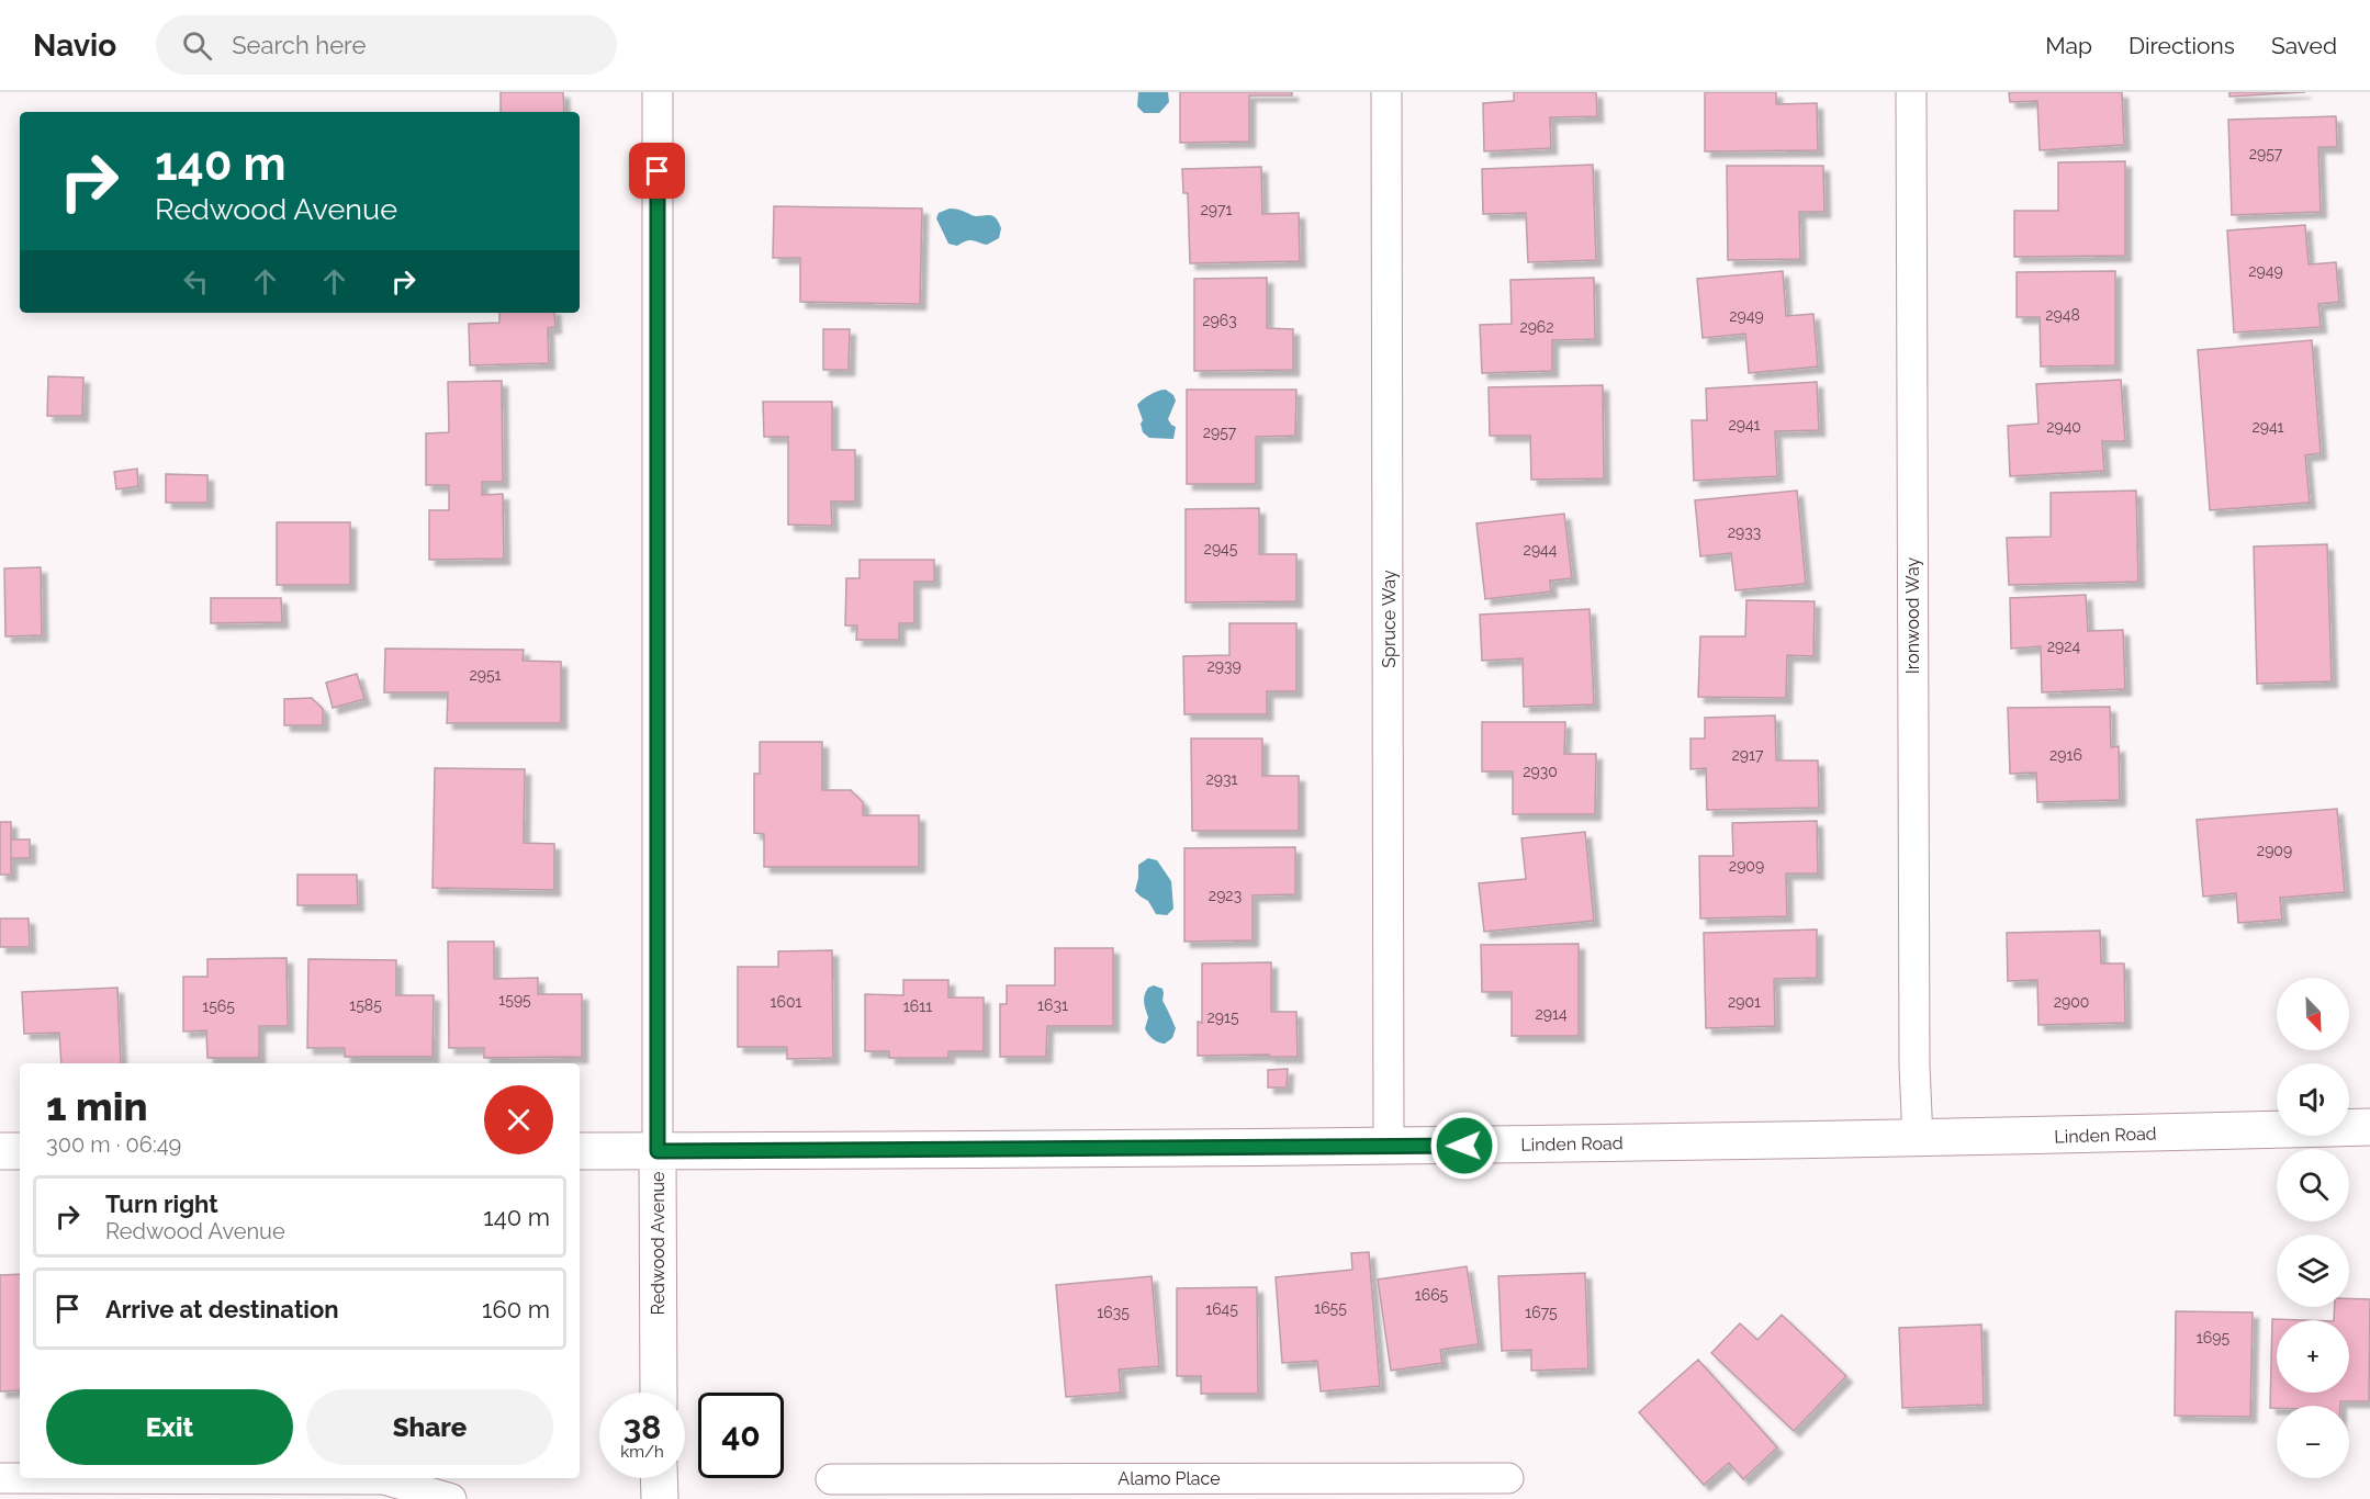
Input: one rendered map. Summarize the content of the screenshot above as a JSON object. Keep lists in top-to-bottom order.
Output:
{
  "streets": {
    "street": [
      "Ironwood Way",
      "Spruce Way",
      "Linden Road",
      "Redwood Avenue",
      "Alamo Place"
    ]
  },
  "crossings": [
    ["Ironwood Way", "Linden Road"],
    ["Spruce Way", "Linden Road"],
    ["Linden Road", "Redwood Avenue"]
  ],
  "house_numbers": [
    "2957",
    "2971",
    "2949",
    "2948",
    "2949",
    "2963",
    "2962",
    "2941",
    "2940",
    "2941",
    "2957",
    "2933",
    "2945",
    "2944",
    "2924",
    "2939",
    "2951",
    "2917",
    "2916",
    "2930",
    "2931",
    "2909",
    "2909",
    "2923",
    "1595",
    "1601",
    "2901",
    "2900",
    "1585",
    "1631",
    "1565",
    "1611",
    "2914",
    "2915",
    "1665",
    "1655",
    "1645",
    "1635",
    "1675",
    "1695"
  ],
  "north": "bottom right",
  "page": {
    "header": "Navio",
    "search": "Search here",
    "nav": ["Map", "Directions", "Saved"],
    "turn": ["140 m", "Redwood Avenue"],
    "map_buttons": ["+", "−"],
    "heading": ["1 min", "300 m · 06:49"],
    "list": [
      {
        "name": "Turn right",
        "note": "Redwood Avenue",
        "value": "140 m"
      },
      {
        "name": "Arrive at destination",
        "value": "160 m"
      }
    ],
    "buttons": ["Exit", "Share"],
    "speed": "38 km/h",
    "limit": "40"
  }
}
